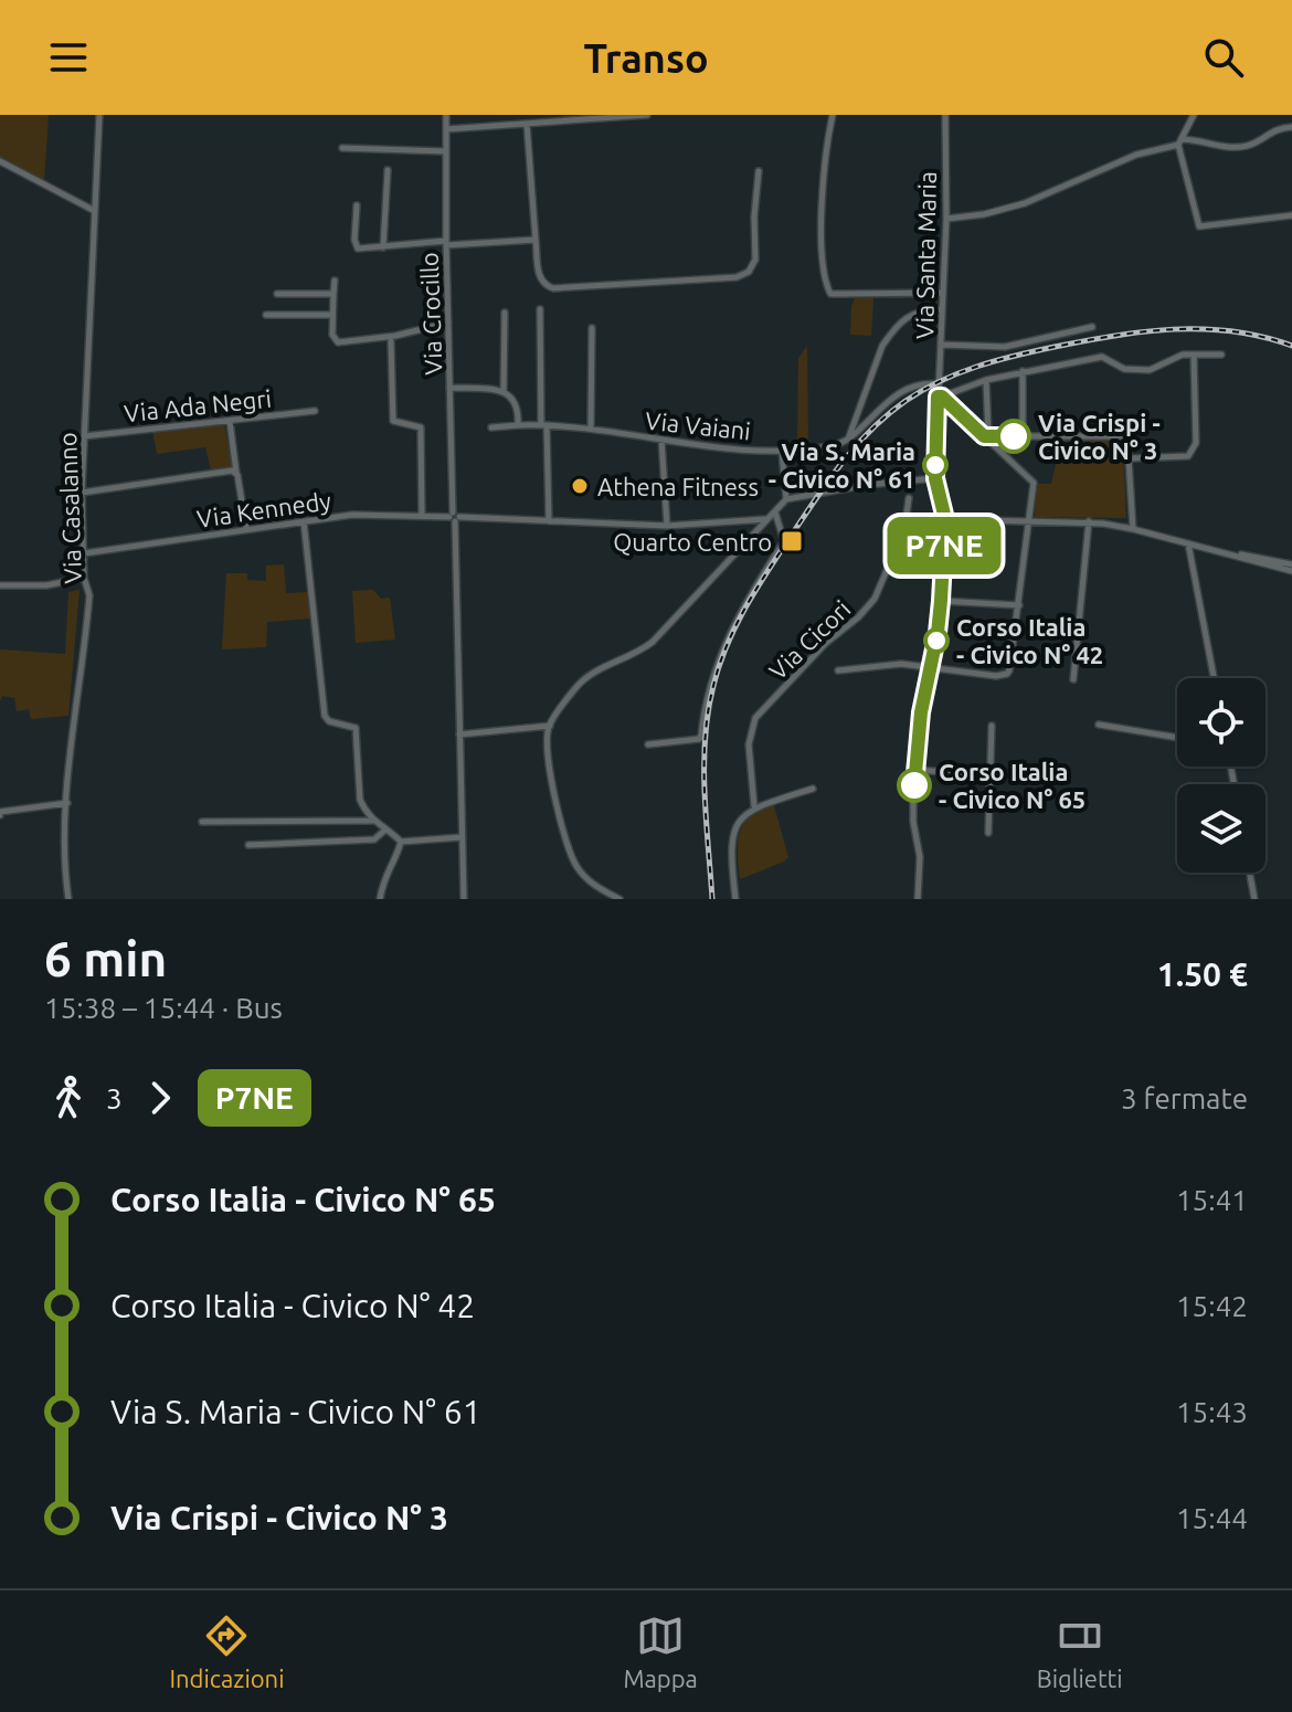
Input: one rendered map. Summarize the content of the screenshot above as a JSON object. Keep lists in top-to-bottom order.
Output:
{
  "streets": {
    "street": [
      "Via Santa Maria",
      "Via Crocillo",
      "Via Ada Negri",
      "Via Vaiani",
      "Via Casalanno",
      "Via Kennedy",
      "Via Cicori"
    ]
  },
  "crossings": [
    ["Via Santa Maria", "Via Vaiani"],
    ["Via Crocillo", "Via Kennedy"],
    ["Via Ada Negri", "Via Casalanno"],
    ["Via Casalanno", "Via Kennedy"]
  ],
  "places": {
    "other": [
      "Via Crispi - Civico N° 3",
      "Via S. Maria - Civico N° 61",
      "Athena Fitness",
      "Corso Italia - Civico N° 42",
      "Corso Italia - Civico N° 65"
    ],
    "transit": ["Quarto Centro"]
  },
  "lines": ["bus line P7NE"],
  "page": {
    "header": "Transo",
    "on_map": "P7NE",
    "heading": ["6 min", "15:38 – 15:44 · Bus", "1.50 €"],
    "legs": ["3", "P7NE", "3 fermate"],
    "list": [
      {
        "name": "Corso Italia - Civico N° 65",
        "value": "15:41"
      },
      {
        "name": "Corso Italia - Civico N° 42",
        "value": "15:42"
      },
      {
        "name": "Via S. Maria - Civico N° 61",
        "value": "15:43"
      },
      {
        "name": "Via Crispi - Civico N° 3",
        "value": "15:44"
      }
    ],
    "tabs": ["Indicazioni", "Mappa", "Biglietti"]
  }
}
